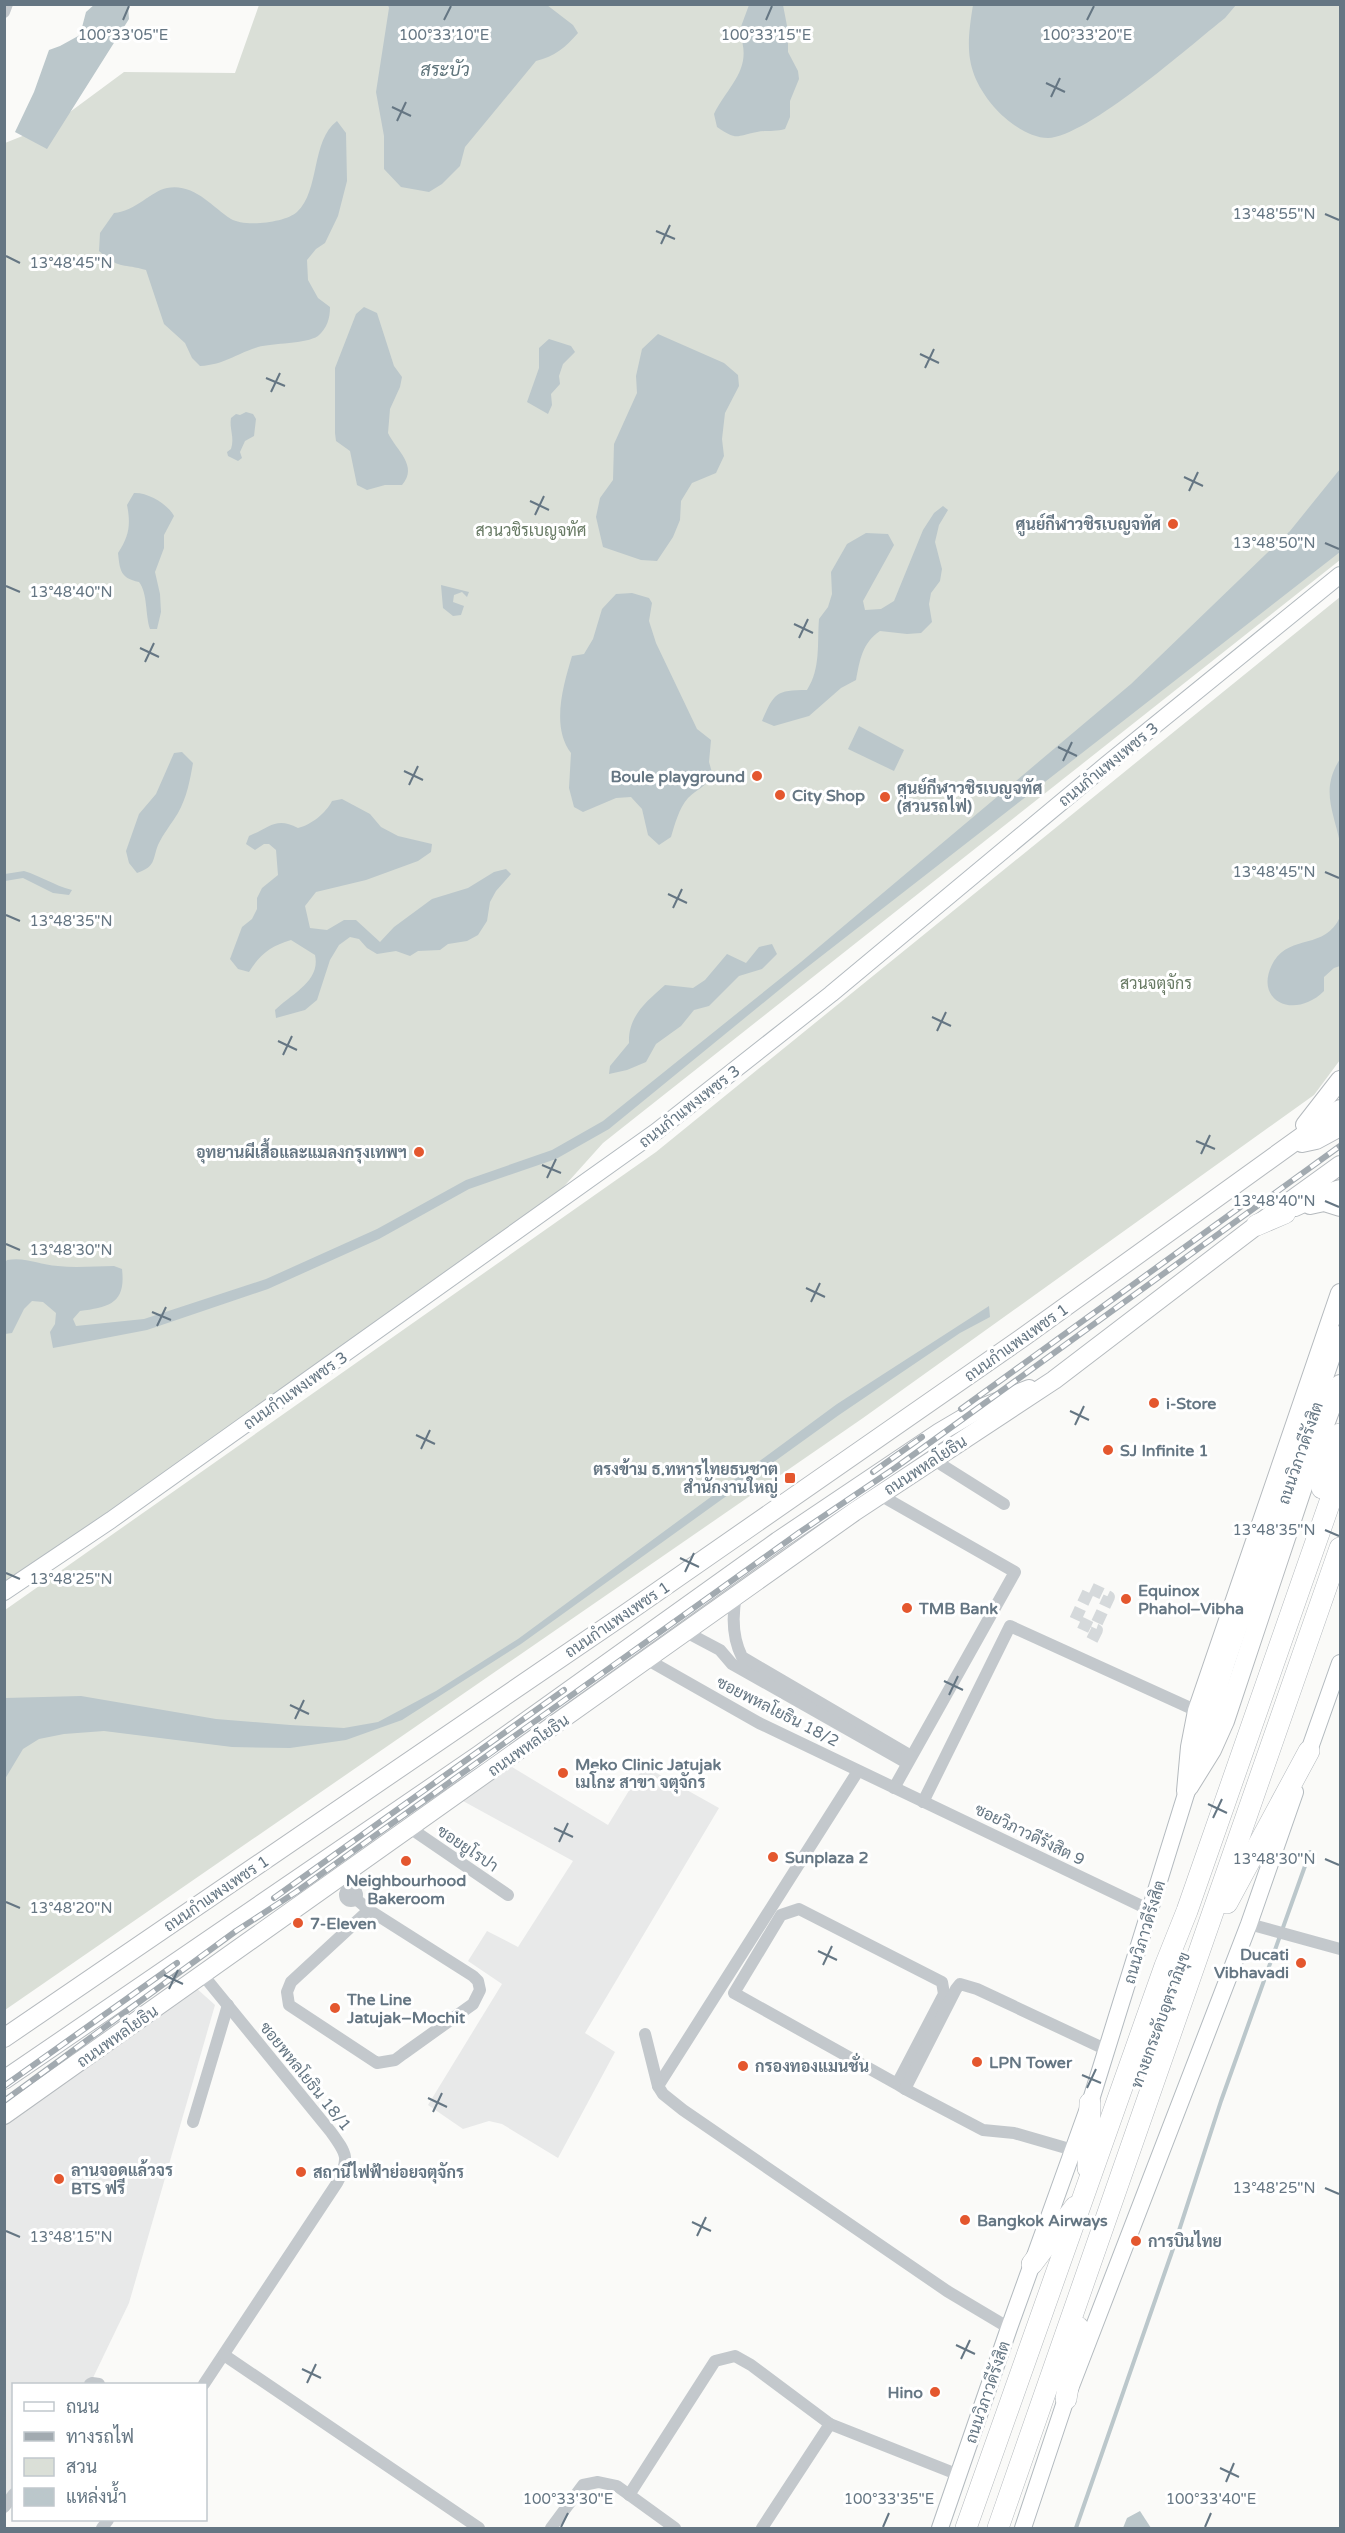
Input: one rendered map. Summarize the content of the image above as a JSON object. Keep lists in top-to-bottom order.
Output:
{
  "streets": {
    "highway": ["ถนนวิภาวดีรังสิต", "ทางยกระดับอุตราภิมุข"],
    "main road": ["ถนนกำแพงเพชร 3", "ถนนกำแพงเพชร 1", "ถนนพหลโยธิน"],
    "street": [
      "ซอยพหลโยธิน 18/2",
      "ซอยวิภาวดีรังสิต 9",
      "ซอยยูโรปา",
      "ซอยพหลโยธิน 18/1"
    ]
  },
  "crossings": [
    ["ถนนวิภาวดีรังสิต", "ซอยวิภาวดีรังสิต 9"],
    ["ถนนพหลโยธิน", "ซอยพหลโยธิน 18/2"],
    ["ถนนพหลโยธิน", "ซอยยูโรปา"],
    ["ถนนพหลโยธิน", "ซอยพหลโยธิน 18/1"],
    ["ซอยพหลโยธิน 18/2", "ซอยวิภาวดีรังสิต 9"]
  ],
  "water": ["สระบัว"],
  "parks": ["สวนวชิรเบญจทัศ", "สวนจตุจักร"],
  "places": {
    "other": [
      "ศูนย์กีฬาวชิรเบญจทัศ",
      "Boule playground",
      "City Shop",
      "ศูนย์กีฬาวชิรเบญจทัศ (สวนรถไฟ)",
      "อุทยานผีเสื้อและแมลงกรุงเทพฯ",
      "i-Store",
      "SJ Infinite 1",
      "Equinox Phahol–Vibha",
      "TMB Bank",
      "Meko Clinic Jatujak เมโกะ สาขา จตุจักร",
      "Sunplaza 2",
      "Neighbourhood Bakeroom",
      "7-Eleven",
      "Ducati Vibhavadi",
      "The Line Jatujak–Mochit",
      "LPN Tower",
      "กรองทองแมนชั่น",
      "สถานีไฟฟ้าย่อยจตุจักร",
      "ลานจอดแล้วจร BTS ฟรี",
      "Bangkok Airways",
      "การบินไทย",
      "Hino"
    ],
    "transit": ["ตรงข้าม ธ.ทหารไทยธนชาต สำนักงานใหญ่"]
  },
  "legend": [
    "ถนน",
    "ทางรถไฟ",
    "สวน",
    "แหล่งน้ำ"
  ],
  "coordinates": [
    "100°33'05\"E",
    "100°33'10\"E",
    "100°33'15\"E",
    "100°33'20\"E",
    "13°48'55\"N",
    "13°48'45\"N",
    "13°48'50\"N",
    "13°48'40\"N",
    "13°48'35\"N",
    "13°48'30\"N",
    "13°48'25\"N",
    "13°48'20\"N",
    "13°48'15\"N",
    "100°33'30\"E",
    "100°33'35\"E",
    "100°33'40\"E"
  ]
}
